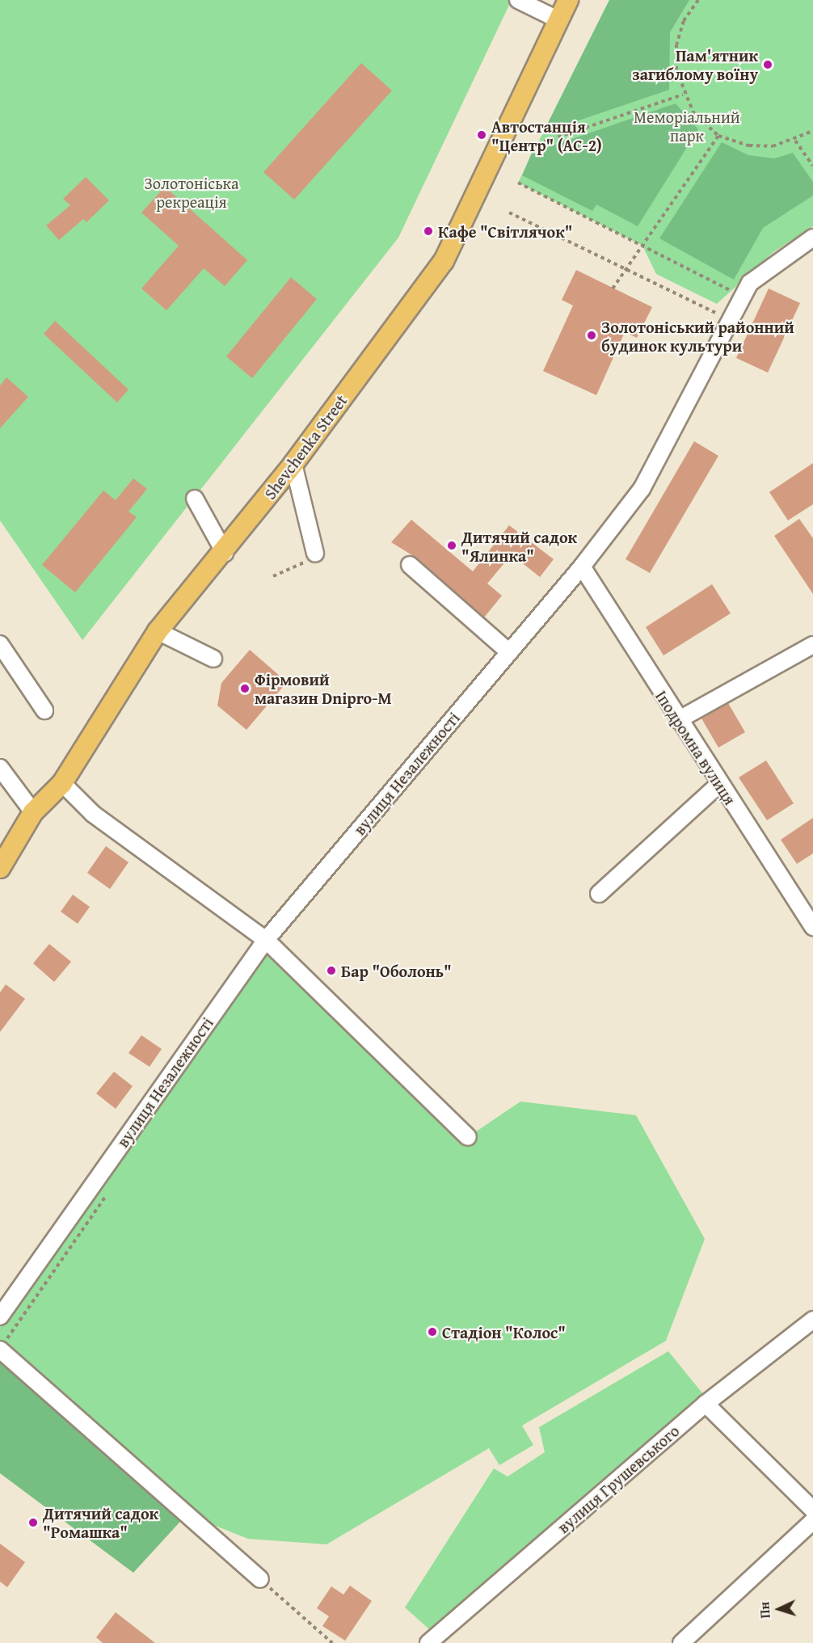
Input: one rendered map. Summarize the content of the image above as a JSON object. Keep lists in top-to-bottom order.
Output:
{
  "streets": {
    "main road": ["Shevchenka Street"],
    "street": ["Іподромна вулиця", "вулиця Незалежності", "вулиця Грушевського"]
  },
  "crossings": [
    ["Іподромна вулиця", "вулиця Незалежності"]
  ],
  "parks": ["Меморіальний парк", "Золотоніська рекреація"],
  "places": [
    "Пам'ятник загиблому воїну",
    "Автостанція \"Центр\" (АС-2)",
    "Кафе \"Світлячок\"",
    "Золотоніський районний будинок культури",
    "Дитячий садок \"Ялинка\"",
    "Фірмовий магазин Dnipro-M",
    "Бар \"Оболонь\"",
    "Стадіон \"Колос\"",
    "Дитячий садок \"Ромашка\""
  ],
  "north": "left"
}
